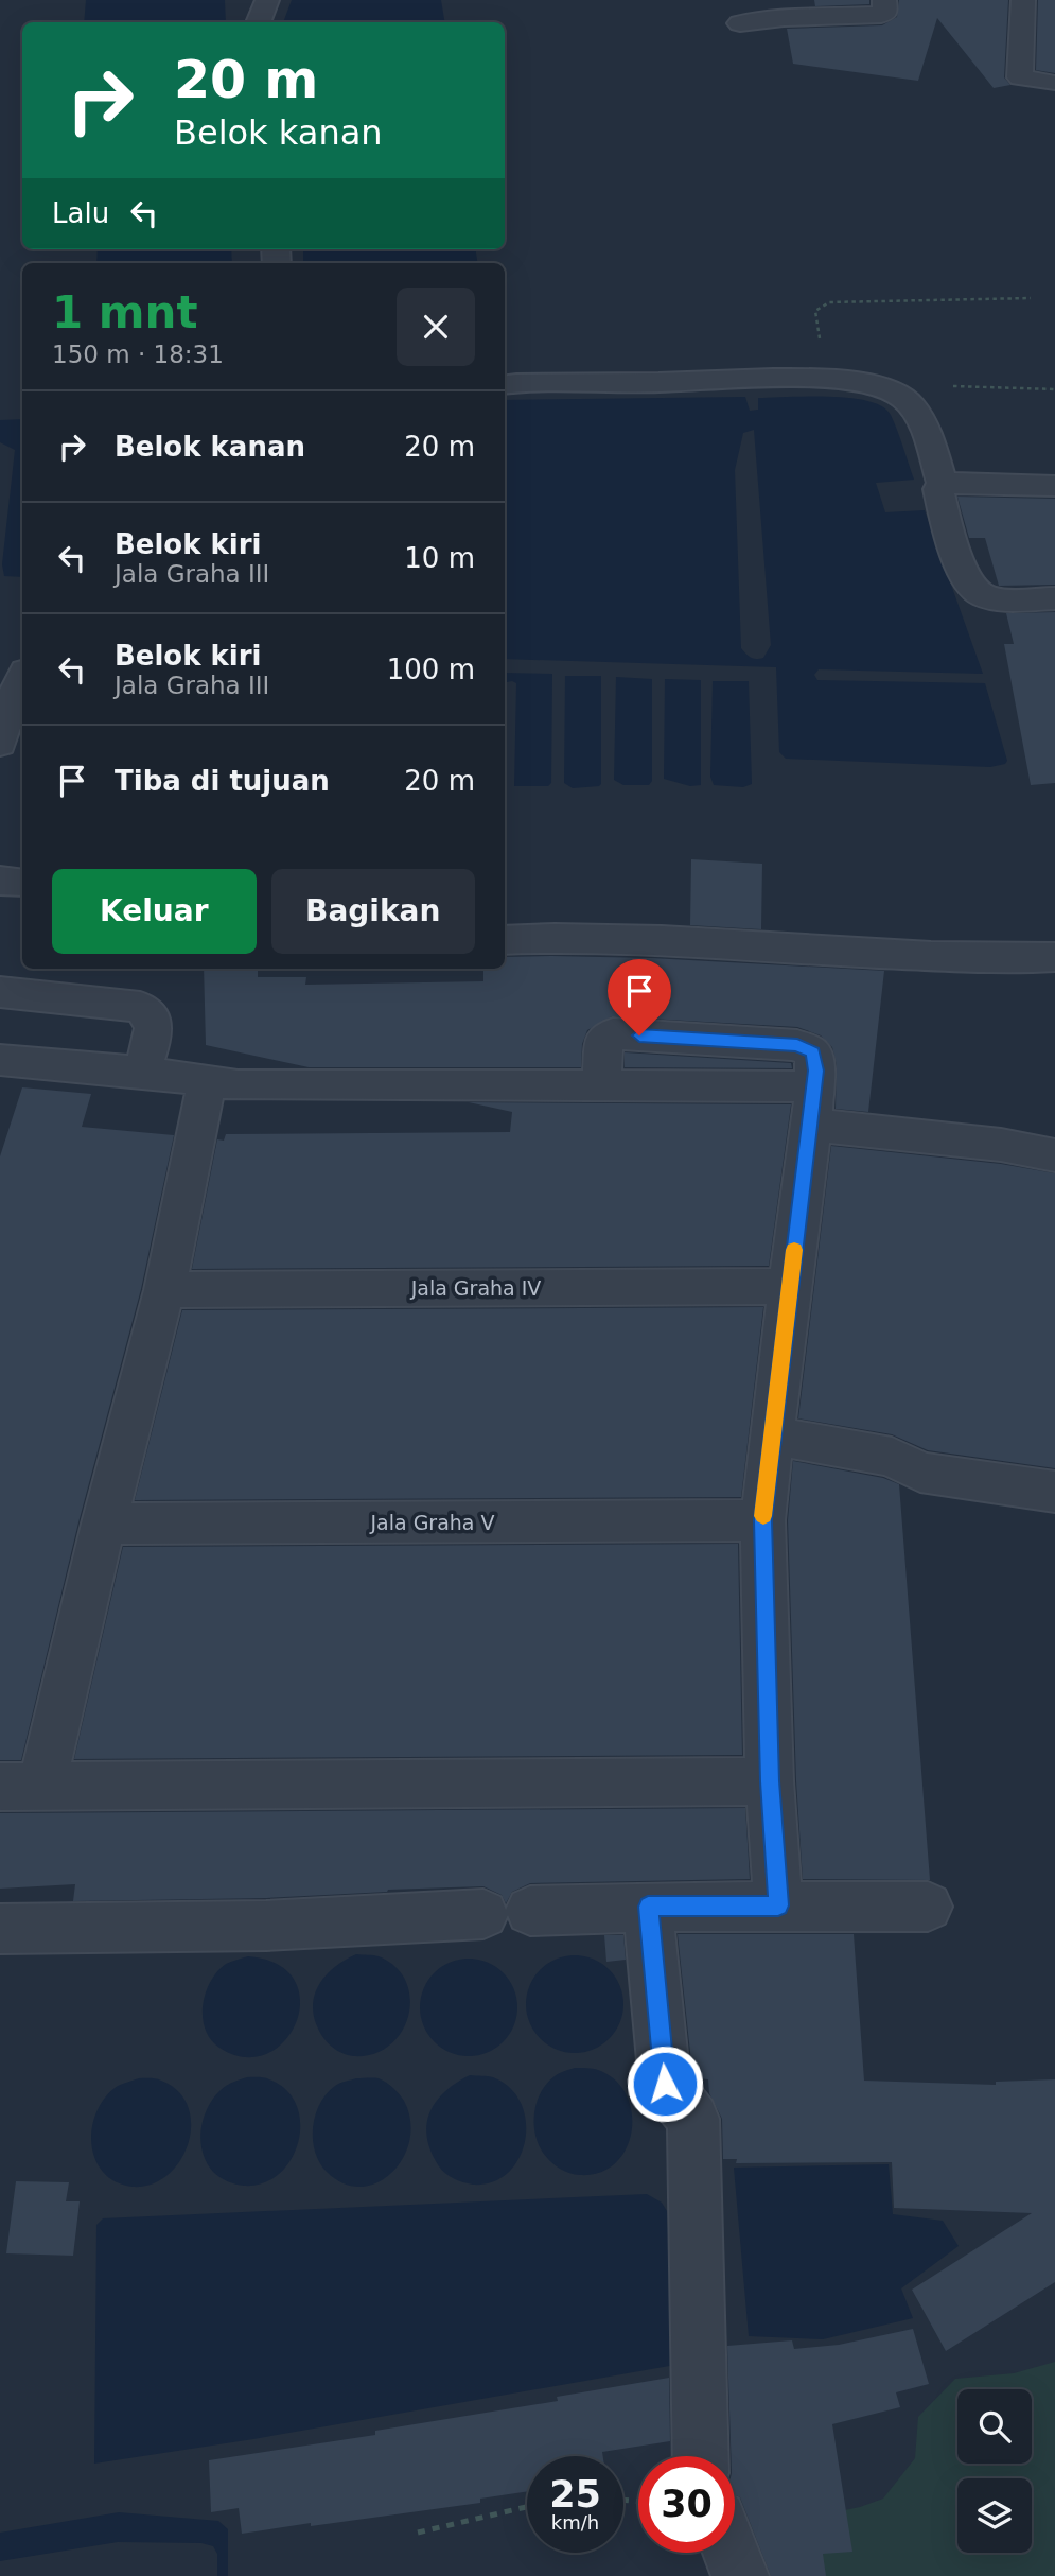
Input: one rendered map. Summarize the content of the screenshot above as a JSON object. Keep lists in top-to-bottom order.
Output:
{
  "streets": {
    "street": ["Jala Graha IV", "Jala Graha V"]
  },
  "page": {
    "turn": ["20 m", "Belok kanan"],
    "then": "Lalu",
    "heading": ["1 mnt", "150 m · 18:31"],
    "list": [
      {
        "name": "Belok kanan",
        "value": "20 m"
      },
      {
        "name": "Belok kiri",
        "note": "Jala Graha III",
        "value": "10 m"
      },
      {
        "name": "Belok kiri",
        "note": "Jala Graha III",
        "value": "100 m"
      },
      {
        "name": "Tiba di tujuan",
        "value": "20 m"
      }
    ],
    "buttons": ["Keluar", "Bagikan"],
    "speed": "25 km/h",
    "limit": "30"
  }
}
